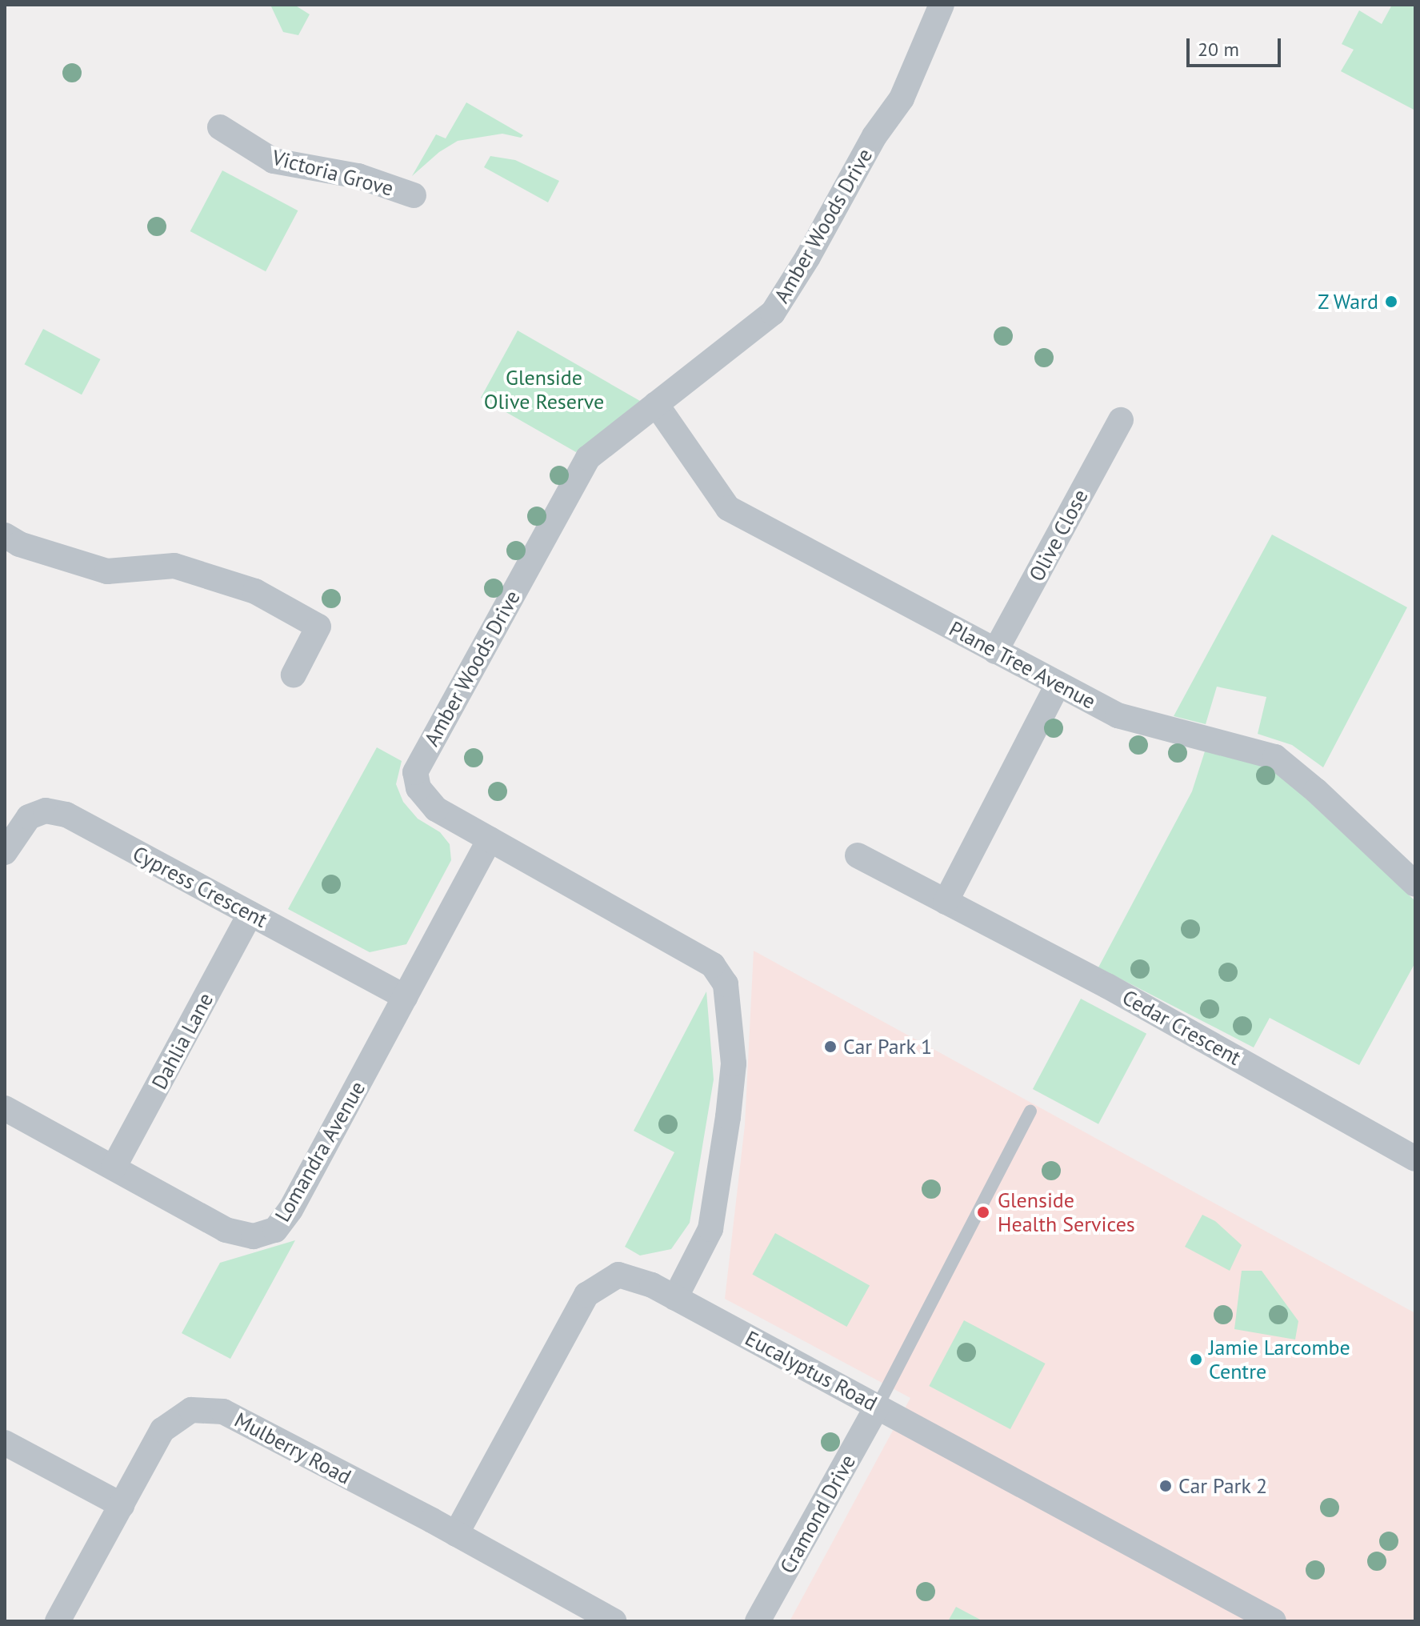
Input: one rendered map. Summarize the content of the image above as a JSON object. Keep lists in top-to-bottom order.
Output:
{
  "streets": {
    "street": [
      "Victoria Grove",
      "Amber Woods Drive",
      "Olive Close",
      "Plane Tree Avenue",
      "Cypress Crescent",
      "Cedar Crescent",
      "Dahlia Lane",
      "Lomandra Avenue",
      "Eucalyptus Road",
      "Mulberry Road",
      "Cramond Drive"
    ]
  },
  "crossings": [
    ["Amber Woods Drive", "Plane Tree Avenue"],
    ["Amber Woods Drive", "Lomandra Avenue"],
    ["Amber Woods Drive", "Eucalyptus Road"],
    ["Olive Close", "Plane Tree Avenue"],
    ["Cypress Crescent", "Dahlia Lane"],
    ["Cypress Crescent", "Lomandra Avenue"],
    ["Dahlia Lane", "Lomandra Avenue"],
    ["Eucalyptus Road", "Mulberry Road"],
    ["Eucalyptus Road", "Cramond Drive"]
  ],
  "parks": ["Glenside Olive Reserve"],
  "places": [
    "Z Ward",
    "Car Park 1",
    "Glenside Health Services",
    "Jamie Larcombe Centre",
    "Car Park 2"
  ],
  "scale_bar": "20 m"
}
